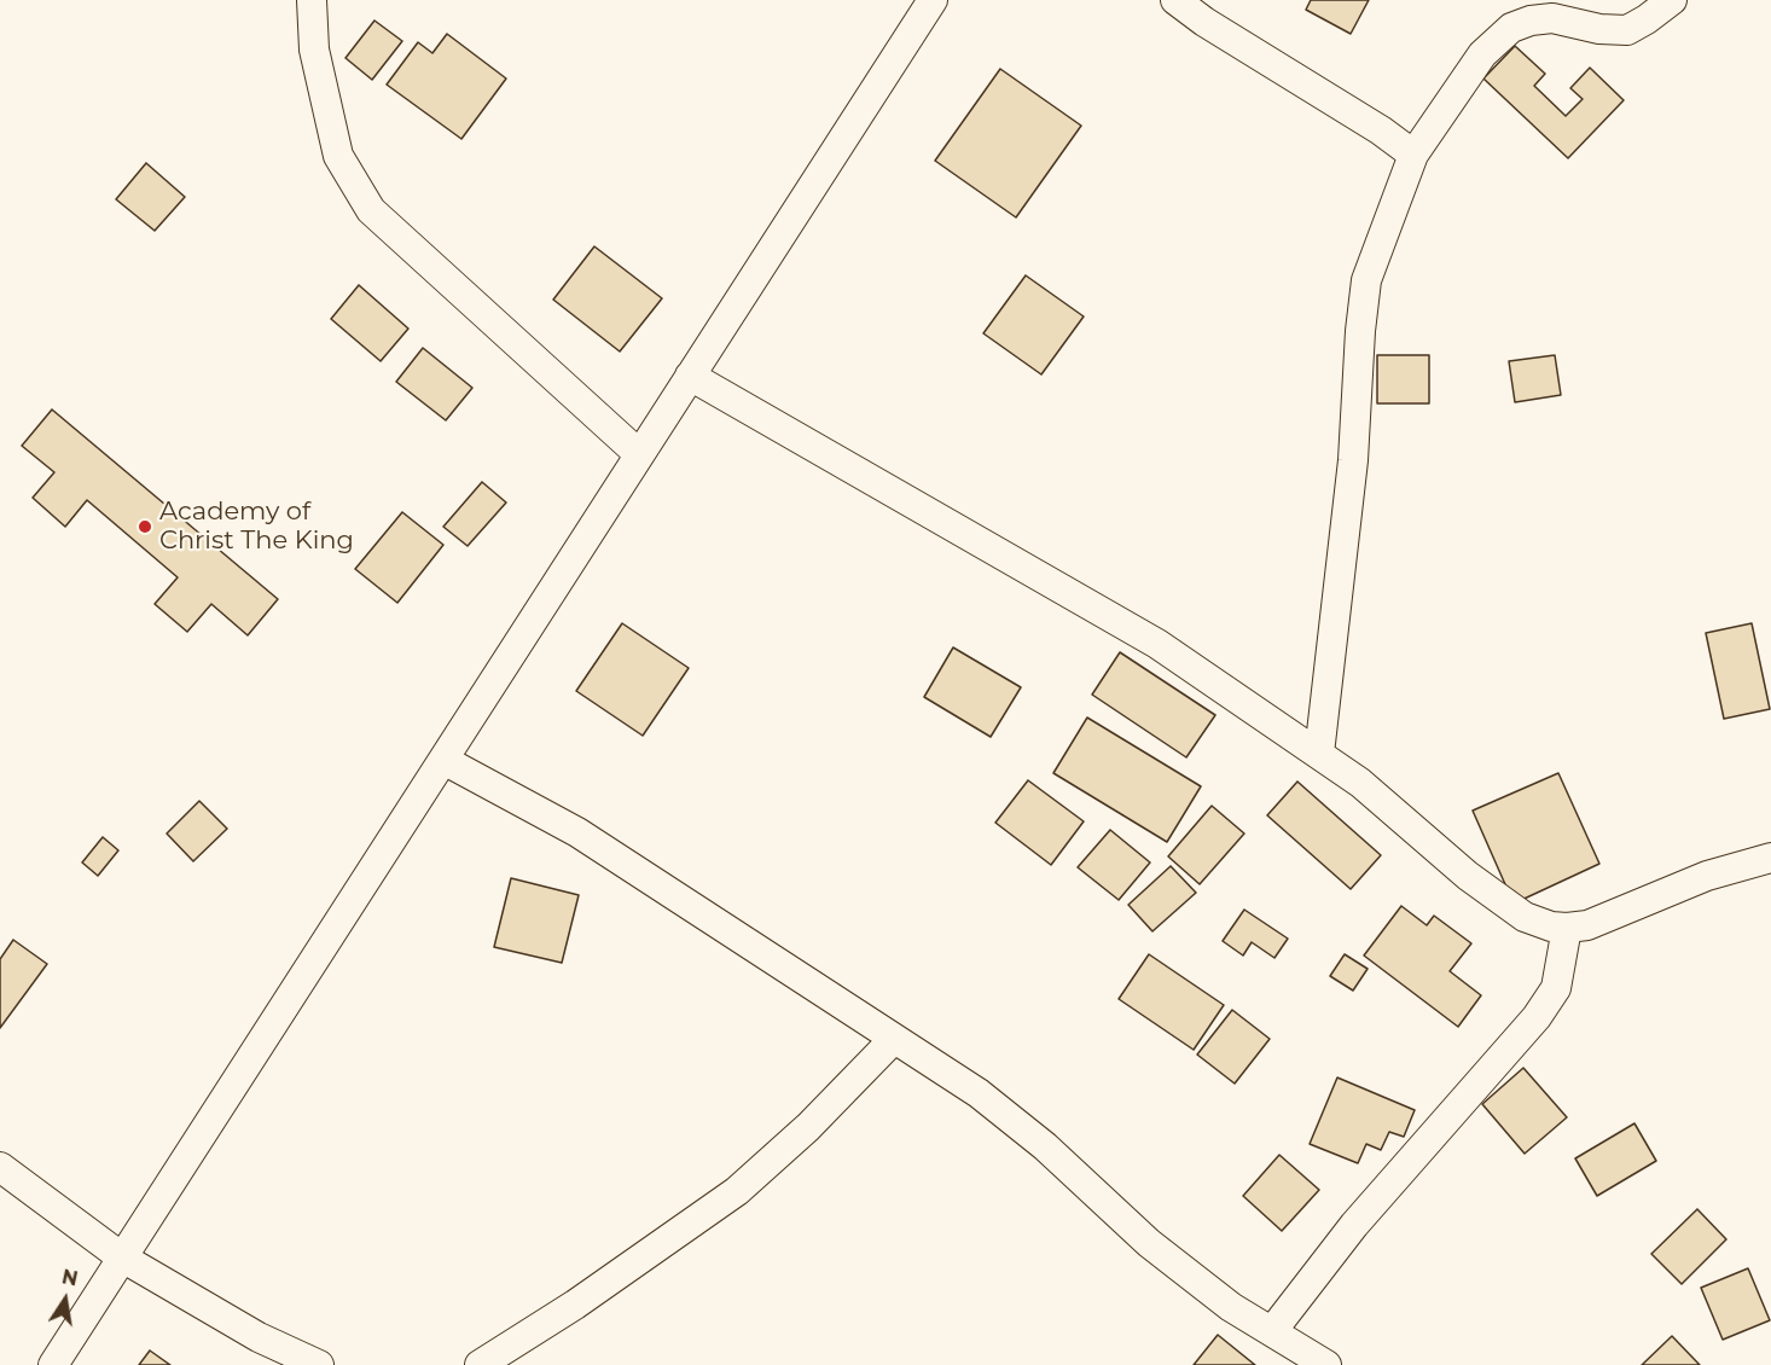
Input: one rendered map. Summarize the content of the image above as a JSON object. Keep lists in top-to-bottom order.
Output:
{
  "places": ["Academy of Christ The King"],
  "north": "top"
}
